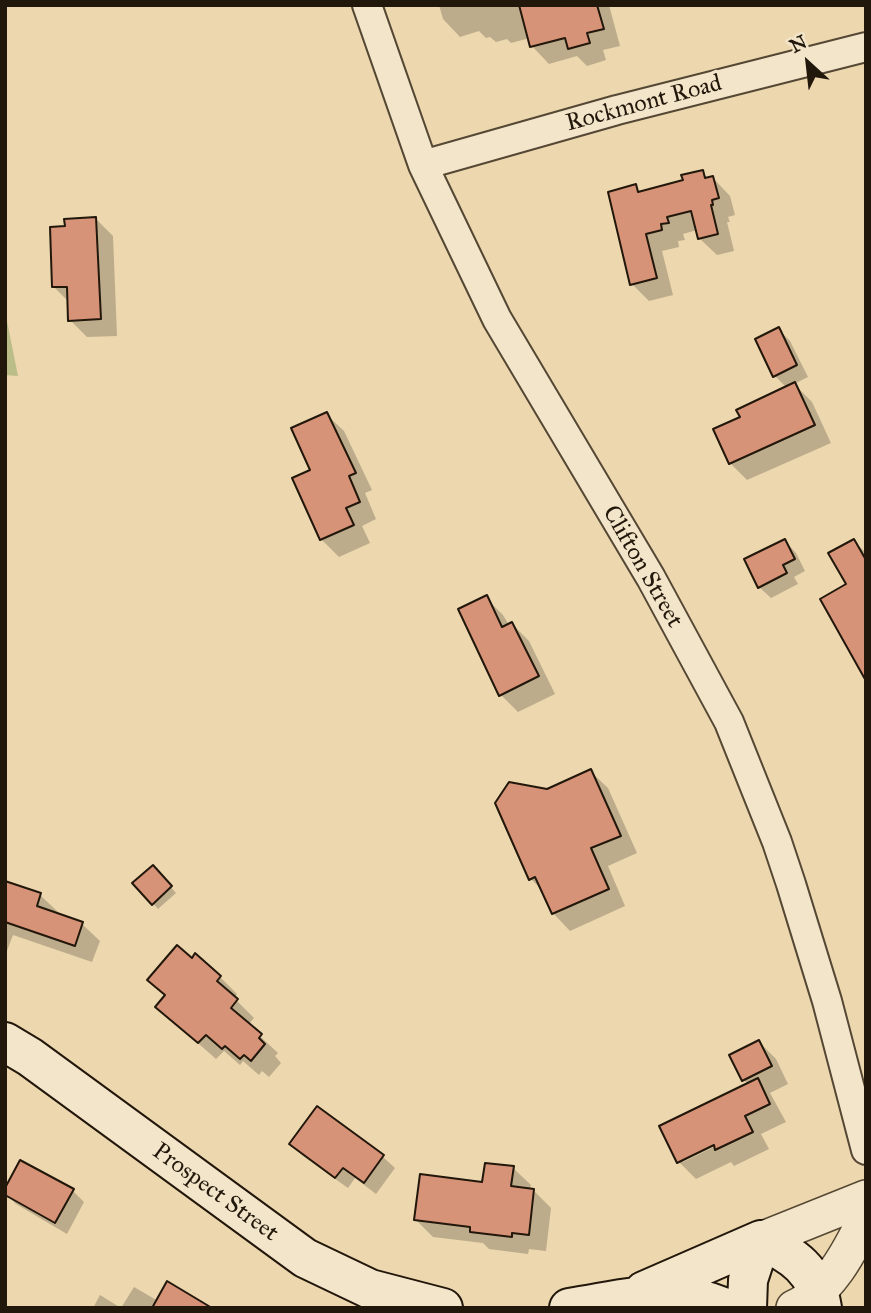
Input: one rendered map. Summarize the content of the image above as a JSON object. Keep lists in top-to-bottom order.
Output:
{
  "streets": {
    "main road": ["Prospect Street"],
    "street": ["Rockmont Road", "Clifton Street"]
  },
  "crossings": [
    ["Rockmont Road", "Clifton Street"]
  ],
  "north": "top left"
}
